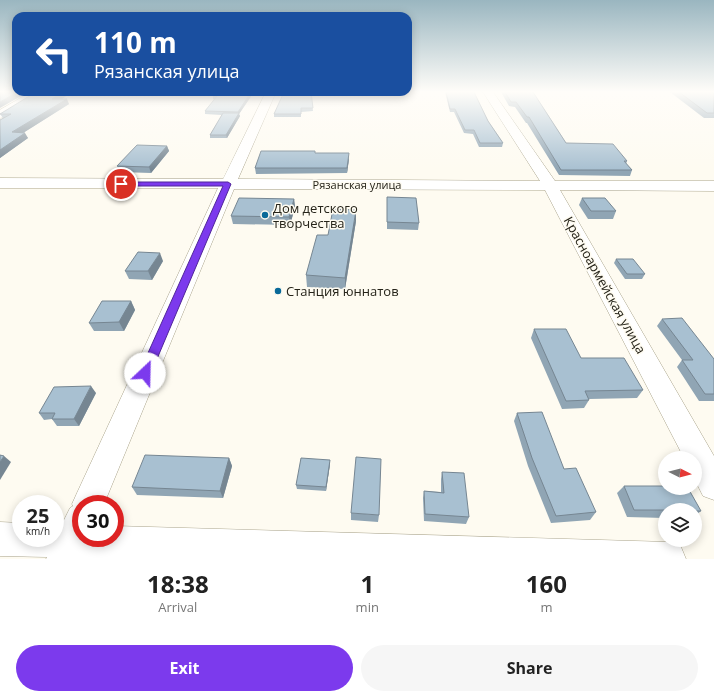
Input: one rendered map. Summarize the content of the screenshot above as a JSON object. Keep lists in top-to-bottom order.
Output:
{
  "streets": {
    "street": ["Рязанская улица", "Красноармейская улица"]
  },
  "crossings": [
    ["Рязанская улица", "Красноармейская улица"]
  ],
  "places": ["Дом детского творчества", "Станция юннатов"],
  "north": "right",
  "page": {
    "turn": ["110 m", "Рязанская улица"],
    "speed": "25 km/h",
    "limit": "30",
    "eta": [
      "18:38",
      "Arrival",
      "1",
      "min",
      "160",
      "m"
    ],
    "buttons": ["Exit", "Share"]
  }
}
